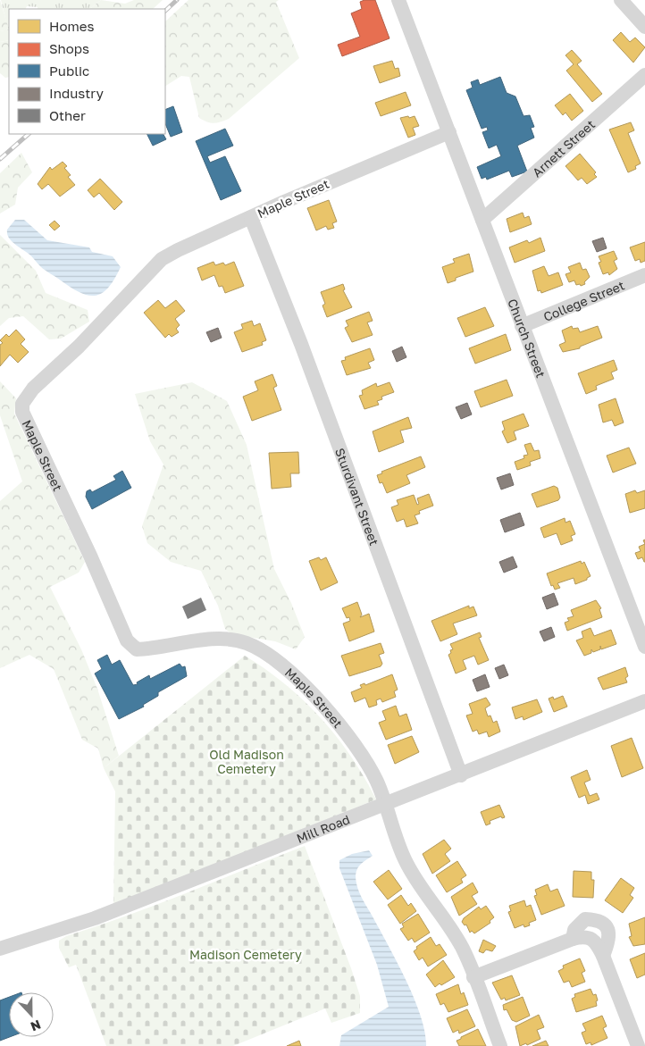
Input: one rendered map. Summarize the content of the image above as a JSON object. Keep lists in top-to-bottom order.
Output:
{
  "streets": {
    "street": [
      "Arnett Street",
      "Maple Street",
      "College Street",
      "Church Street",
      "Sturdivant Street",
      "Mill Road"
    ]
  },
  "crossings": [
    ["Arnett Street", "Church Street"],
    ["Maple Street", "Church Street"],
    ["Maple Street", "Sturdivant Street"],
    ["Maple Street", "Mill Road"],
    ["College Street", "Church Street"],
    ["Sturdivant Street", "Mill Road"]
  ],
  "parks": ["Old Madison Cemetery", "Madison Cemetery"],
  "legend": [
    "Homes",
    "Shops",
    "Public",
    "Industry",
    "Other"
  ],
  "north": "bottom"
}
